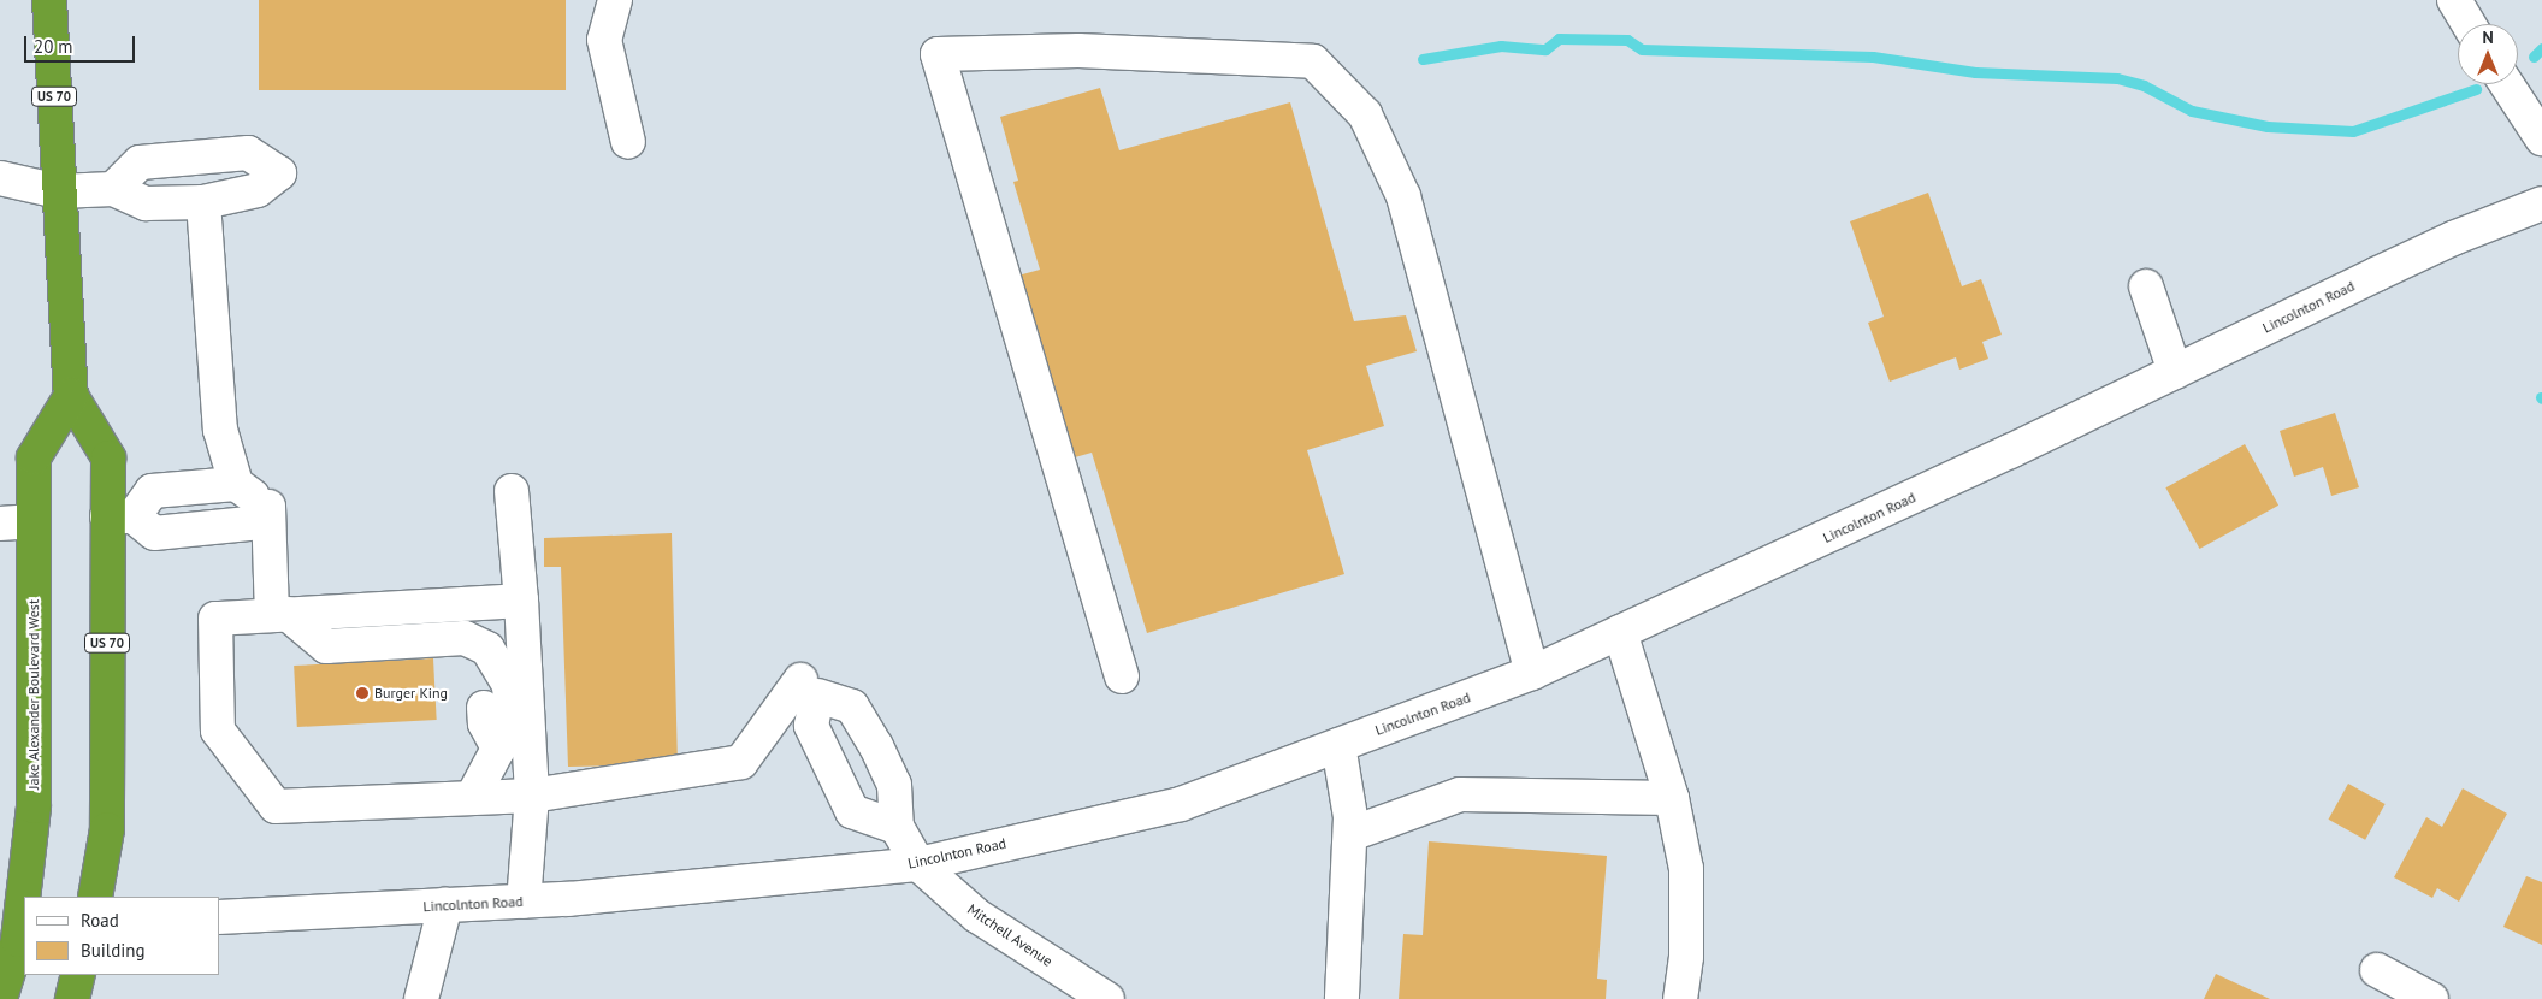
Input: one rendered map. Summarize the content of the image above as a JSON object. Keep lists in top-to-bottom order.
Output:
{
  "streets": {
    "highway": ["US 70", "Jake Alexander Boulevard West"],
    "street": ["Lincolnton Road", "Mitchell Avenue"]
  },
  "crossings": [
    ["US 70", "Jake Alexander Boulevard West"],
    ["Lincolnton Road", "Mitchell Avenue"]
  ],
  "places": ["Burger King"],
  "legend": ["Road", "Building"],
  "scale_bar": "20 m",
  "north": "top"
}
